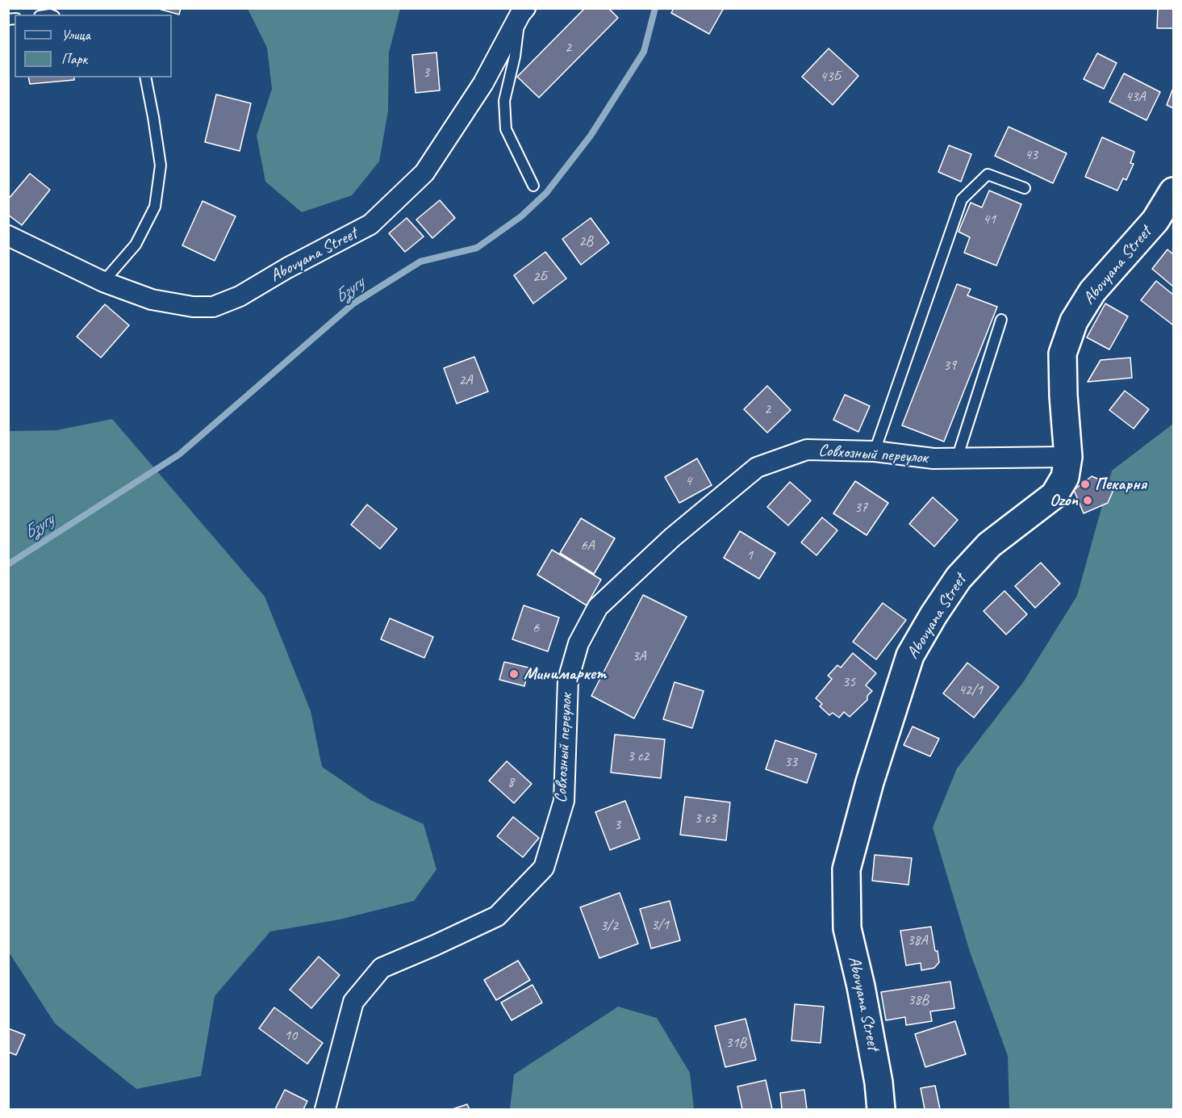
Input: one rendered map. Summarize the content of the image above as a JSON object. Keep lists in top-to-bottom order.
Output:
{
  "streets": {
    "street": ["Abovyana Street", "Совхозный переулок"]
  },
  "crossings": [
    ["Abovyana Street", "Совхозный переулок"]
  ],
  "water": ["Бзугу"],
  "places": ["Пекарня", "Ozon", "Минимаркет"],
  "house_numbers": [
    "2",
    "3",
    "43Б",
    "43А",
    "43",
    "41",
    "2В",
    "2Б",
    "39",
    "2А",
    "2",
    "4",
    "37",
    "6А",
    "1",
    "6",
    "3А",
    "35",
    "42/1",
    "3 с2",
    "33",
    "8",
    "3 с3",
    "3",
    "3/1",
    "3/2",
    "38А",
    "38В",
    "10",
    "31В"
  ],
  "legend": ["Улица", "Парк"]
}
